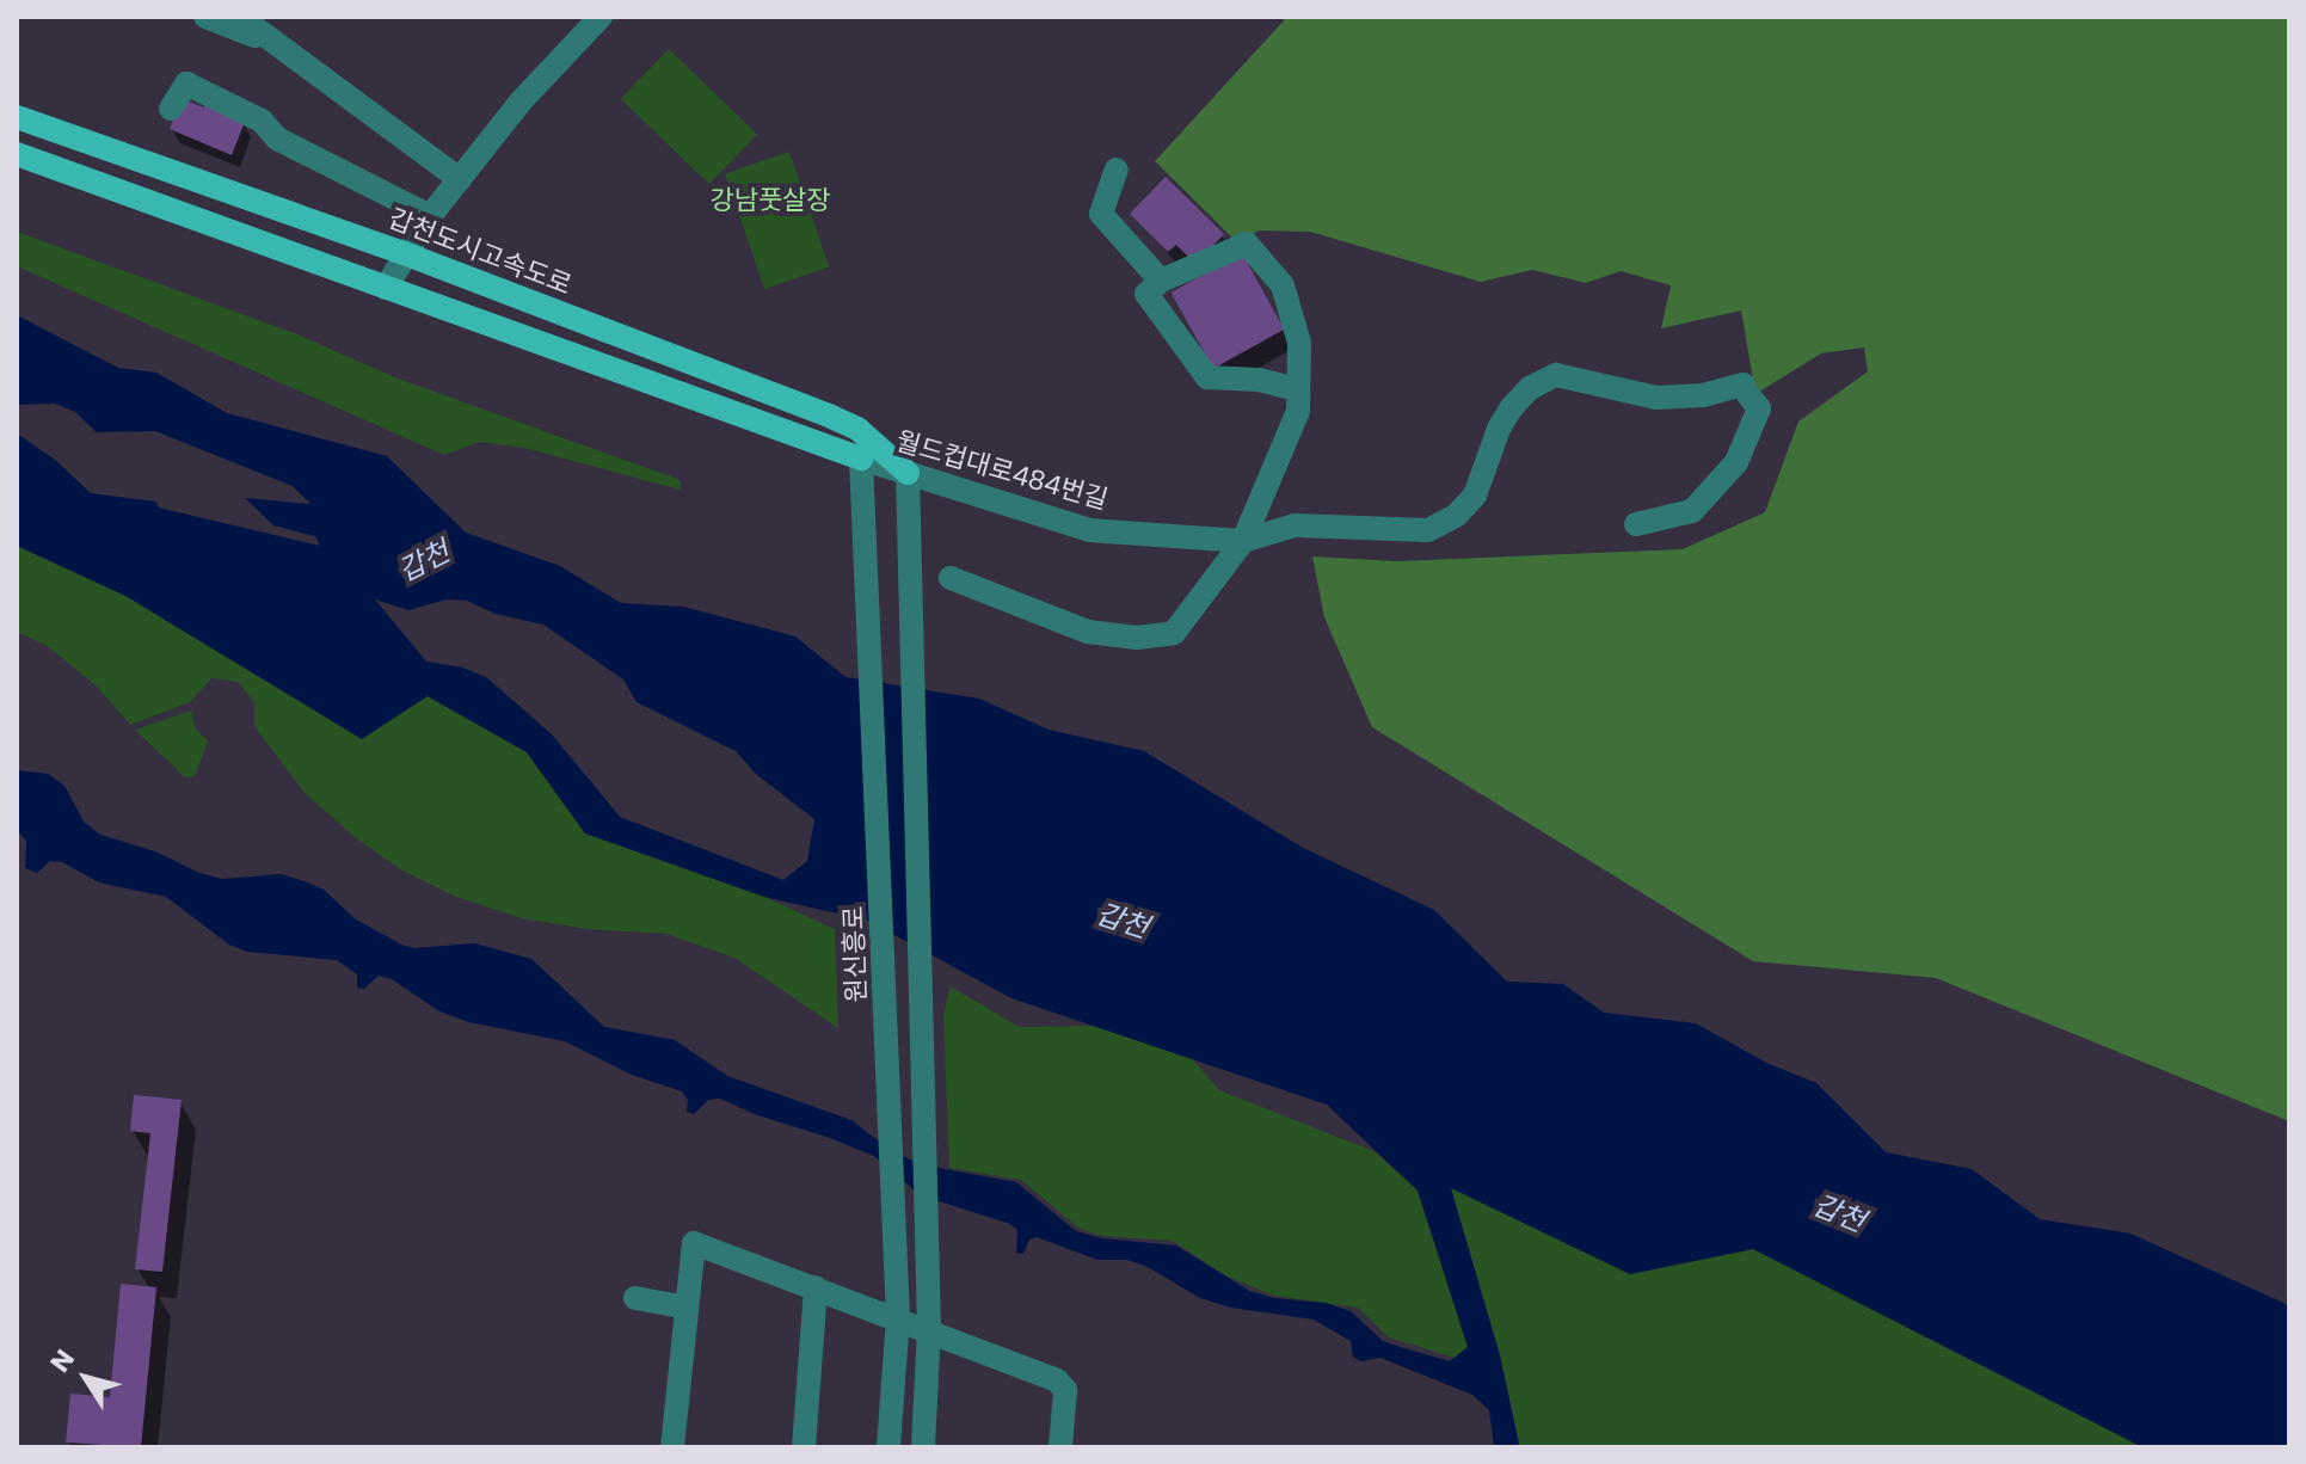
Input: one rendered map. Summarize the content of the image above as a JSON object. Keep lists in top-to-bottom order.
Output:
{
  "streets": {
    "main road": ["갑천도시고속도로"],
    "street": ["월드컵대로484번길", "원신흥로"]
  },
  "crossings": [
    ["갑천도시고속도로", "월드컵대로484번길"],
    ["월드컵대로484번길", "원신흥로"]
  ],
  "water": ["갑천"],
  "parks": ["강남풋살장"],
  "north": "top left"
}
